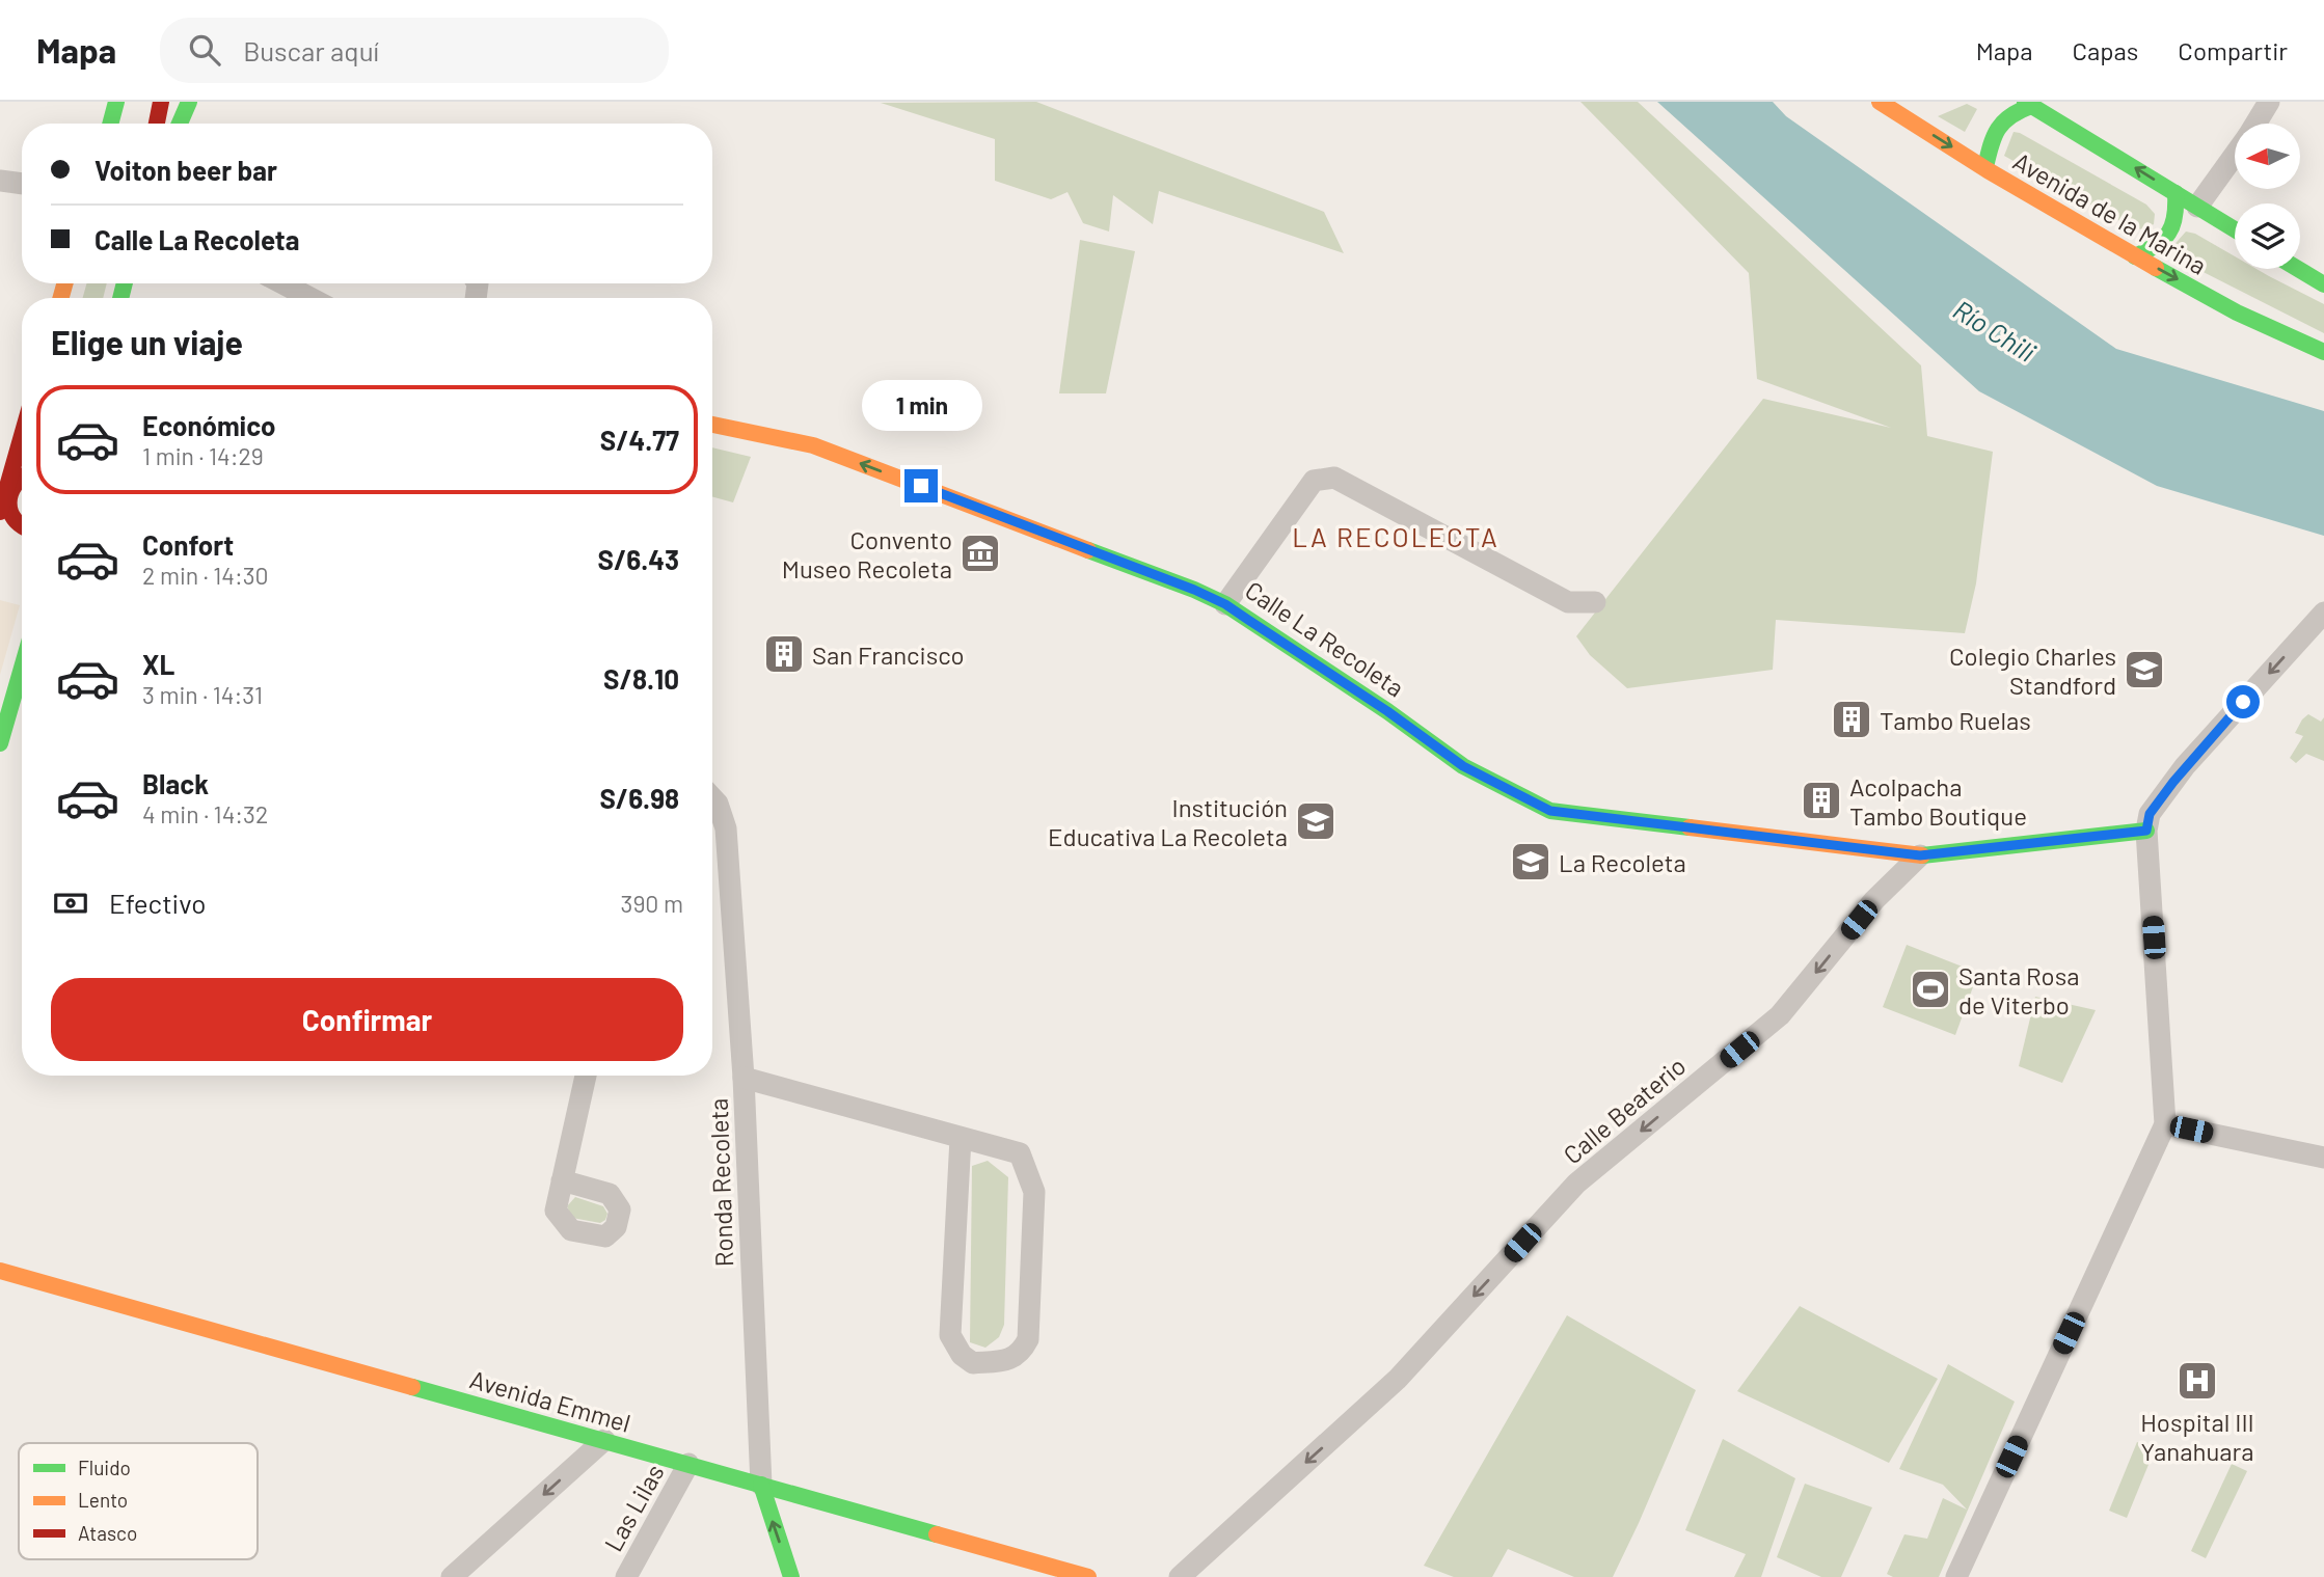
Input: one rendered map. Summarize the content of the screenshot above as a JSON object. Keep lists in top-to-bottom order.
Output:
{
  "streets": {
    "street": [
      "Avenida de la Marina",
      "Calle La Recoleta",
      "Calle Beaterio",
      "Ronda Recoleta",
      "Avenida Emmel",
      "Las Lilas"
    ]
  },
  "crossings": [
    ["Calle La Recoleta", "Calle Beaterio"],
    ["Ronda Recoleta", "Avenida Emmel"],
    ["Avenida Emmel", "Las Lilas"]
  ],
  "one_way": ["Calle La Recoleta", "Calle Beaterio"],
  "districts": ["LA RECOLECTA"],
  "water": ["Río Chili"],
  "places": {
    "museum": ["Convento Museo Recoleta"],
    "building": ["San Francisco", "Tambo Ruelas", "Acolpacha Tambo Boutique"],
    "school or university": ["Colegio Charles Standford", "Institución Educativa La Recoleta", "La Recoleta"],
    "sports": ["Santa Rosa de Viterbo"],
    "hospital": ["Hospital III Yanahuara"]
  },
  "legend": ["Fluido", "Lento", "Atasco"],
  "north": "left",
  "page": {
    "header": "Mapa",
    "search": "Buscar aquí",
    "nav": ["Mapa", "Capas", "Compartir"],
    "banner": ["Voiton beer bar", "Calle La Recoleta"],
    "heading": "Elige un viaje",
    "bubble": "1 min",
    "list": [
      {
        "name": "Económico",
        "note": "1 min · 14:29",
        "value": "S/4.77"
      },
      {
        "name": "Confort",
        "note": "2 min · 14:30",
        "value": "S/6.43"
      },
      {
        "name": "XL",
        "note": "3 min · 14:31",
        "value": "S/8.10"
      },
      {
        "name": "Black",
        "note": "4 min · 14:32",
        "value": "S/6.98"
      }
    ],
    "pay": ["Efectivo", "390 m"],
    "buttons": "Confirmar"
  }
}
